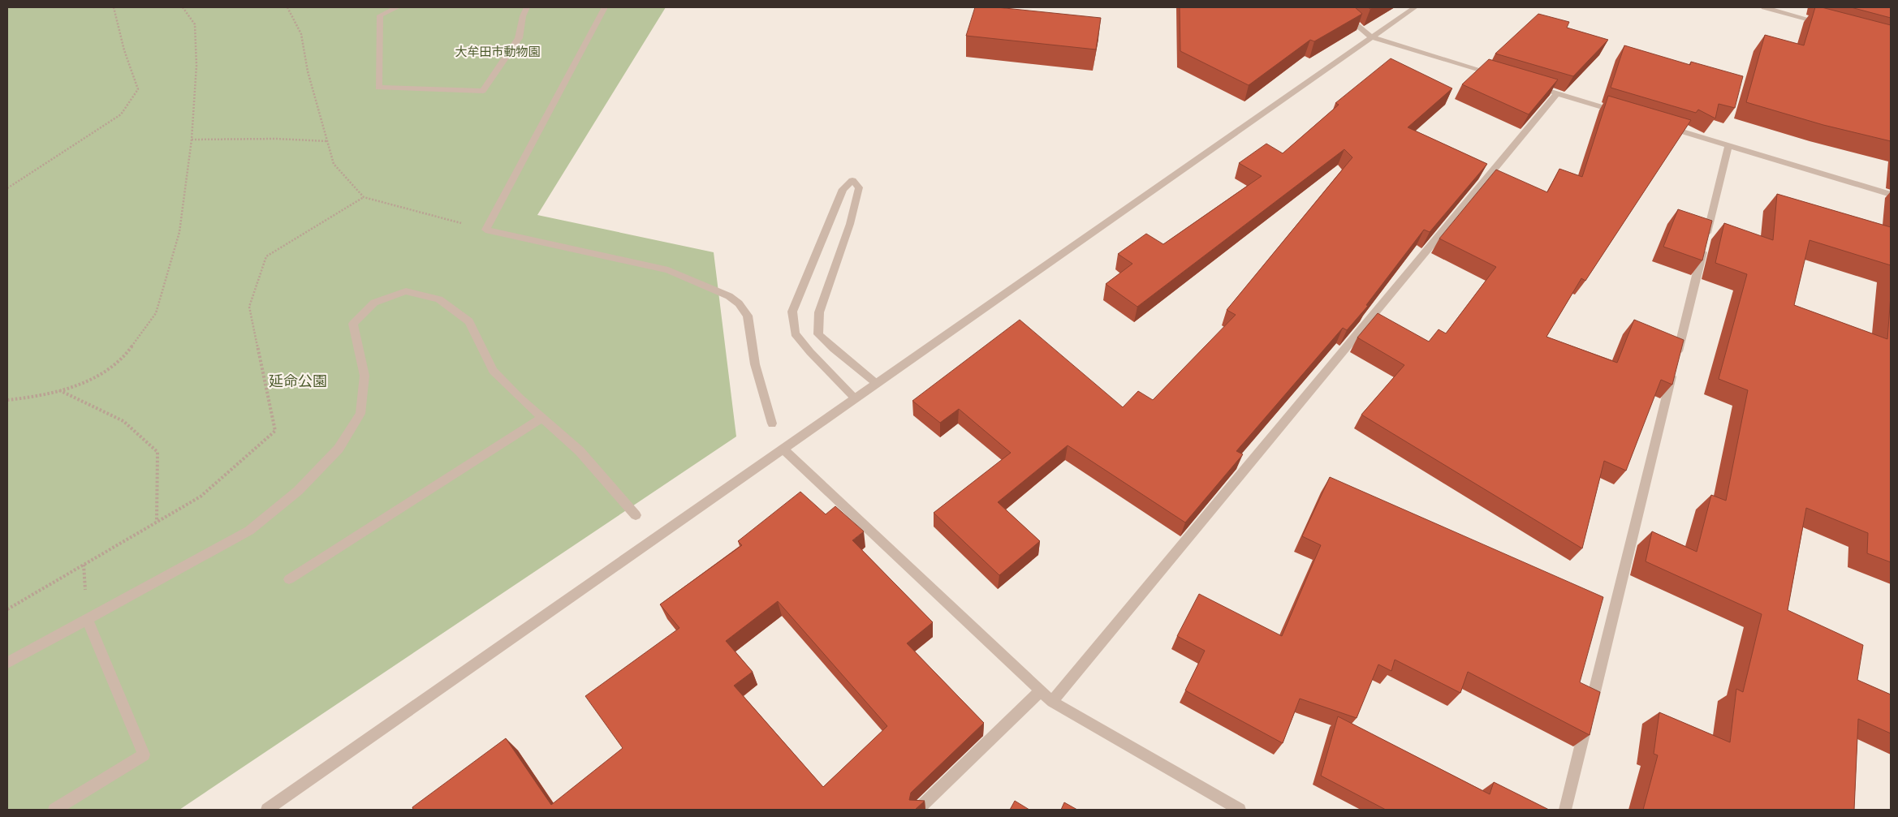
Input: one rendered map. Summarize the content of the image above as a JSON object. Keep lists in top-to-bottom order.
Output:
{
  "parks": ["大牟田市動物園", "延命公園"]
}
